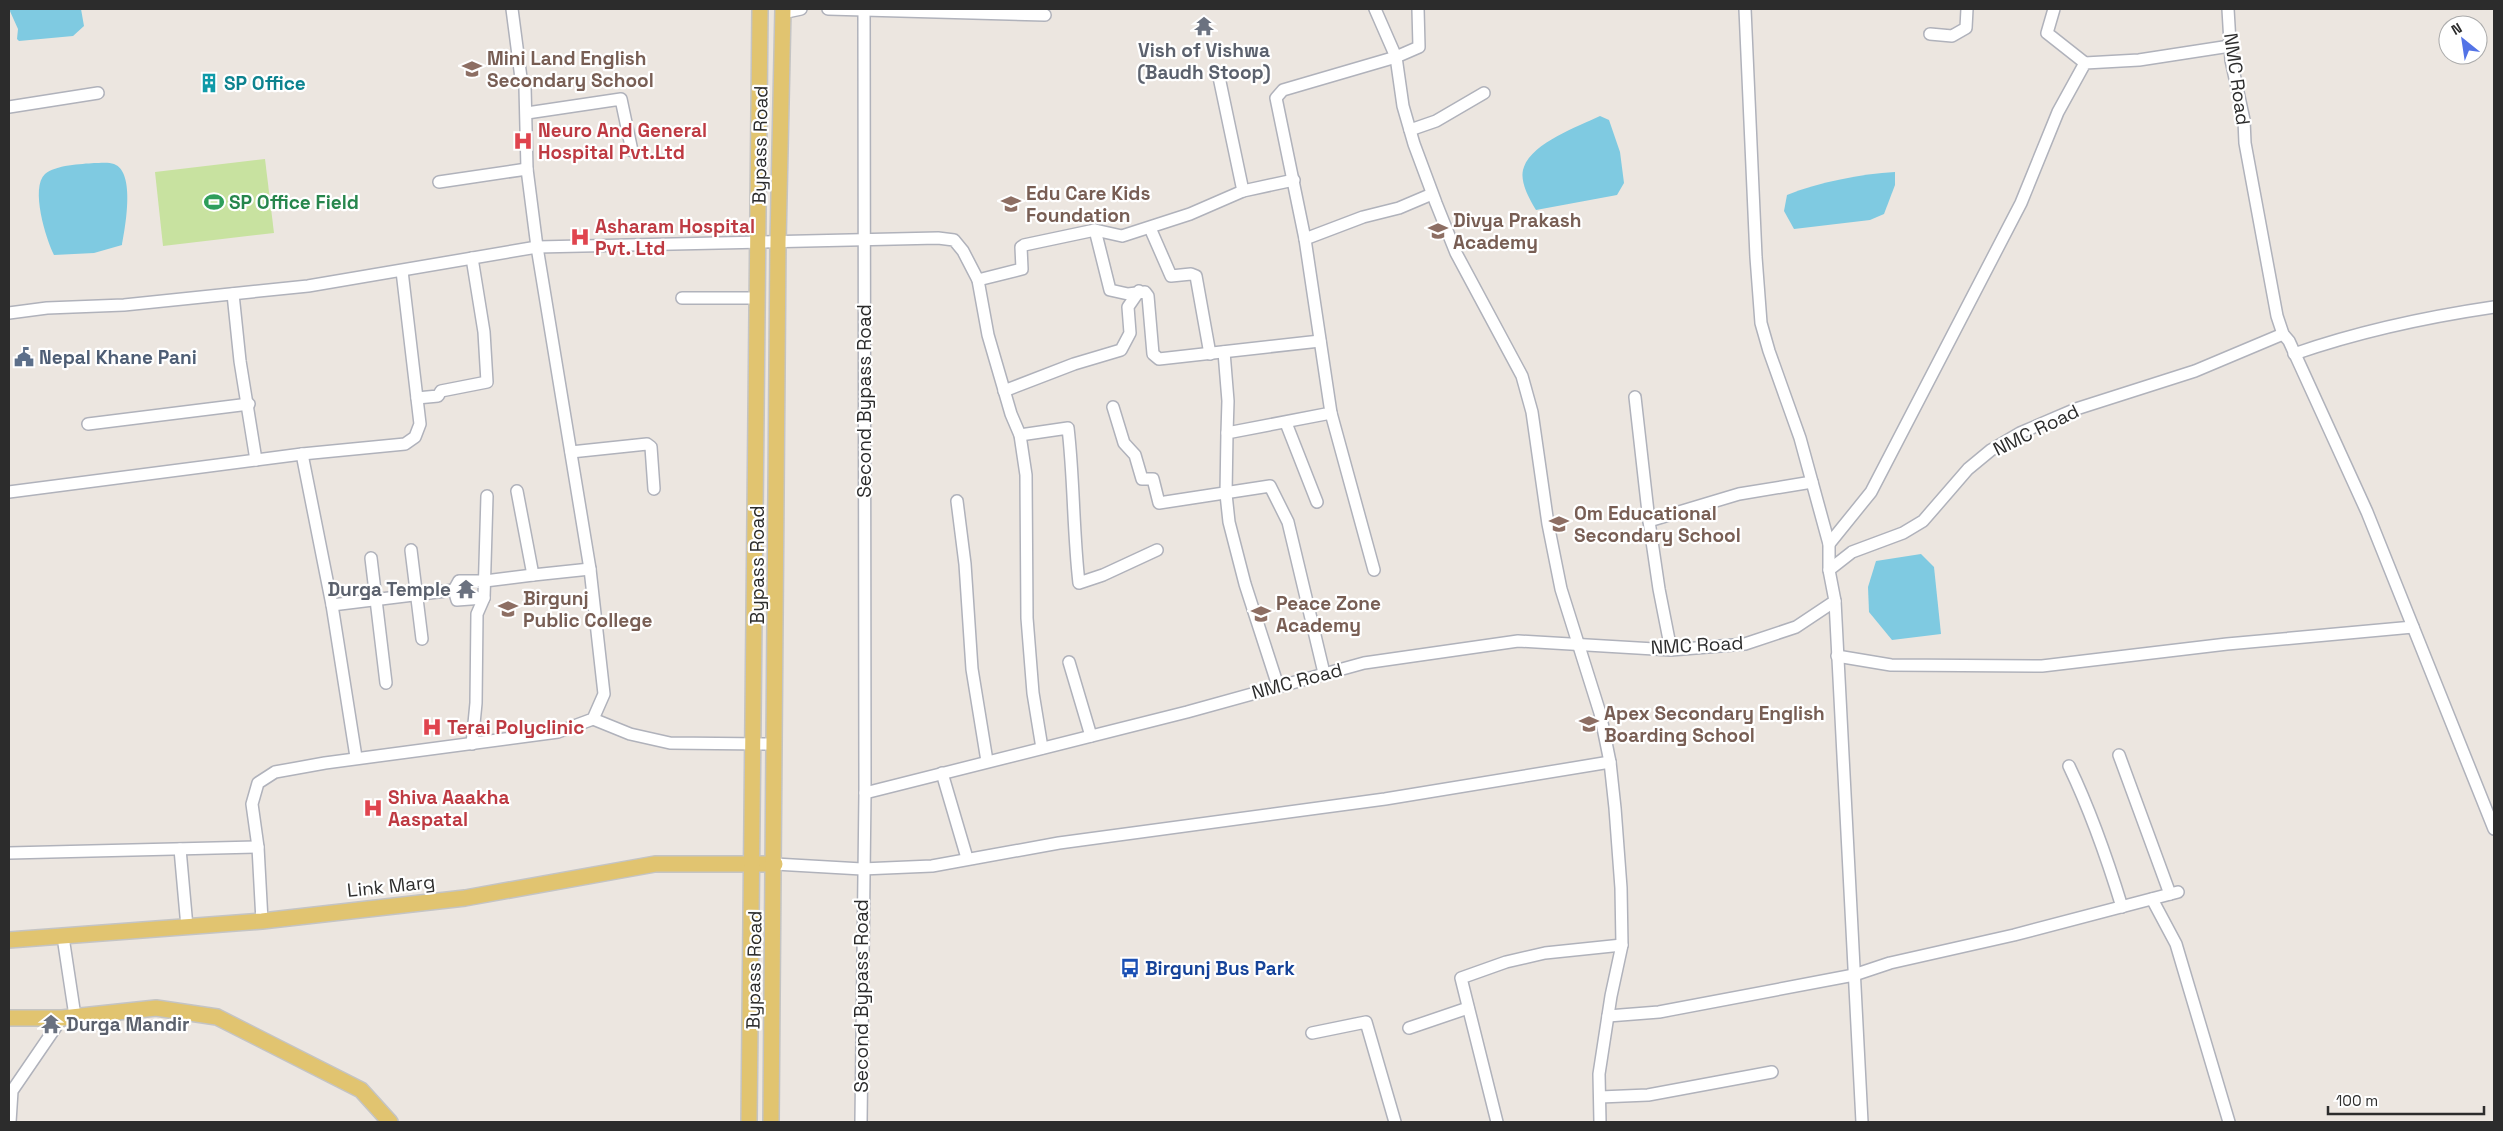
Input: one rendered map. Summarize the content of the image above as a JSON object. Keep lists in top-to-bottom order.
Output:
{
  "streets": {
    "main road": ["Bypass Road", "Link Marg"],
    "street": ["NMC Road", "Second Bypass Road"]
  },
  "crossings": [
    ["NMC Road", "Second Bypass Road"],
    ["Bypass Road", "Link Marg"]
  ],
  "places": {
    "temple": ["Vish of Vishwa (Baudh Stoop)", "Durga Temple", "Durga Mandir"],
    "school or university": [
      "Mini Land English Secondary School",
      "Edu Care Kids Foundation",
      "Divya Prakash Academy",
      "Om Educational Secondary School",
      "Birgunj Public College",
      "Peace Zone Academy",
      "Apex Secondary English Boarding School"
    ],
    "building": ["SP Office"],
    "hospital": [
      "Neuro And General Hospital Pvt.Ltd",
      "Asharam Hospital Pvt. Ltd",
      "Terai Polyclinic",
      "Shiva Aaakha Aaspatal"
    ],
    "sports": ["SP Office Field"],
    "public building": ["Nepal Khane Pani"],
    "bus stop": ["Birgunj Bus Park"]
  },
  "scale_bar": "100 m",
  "north": "top left"
}
